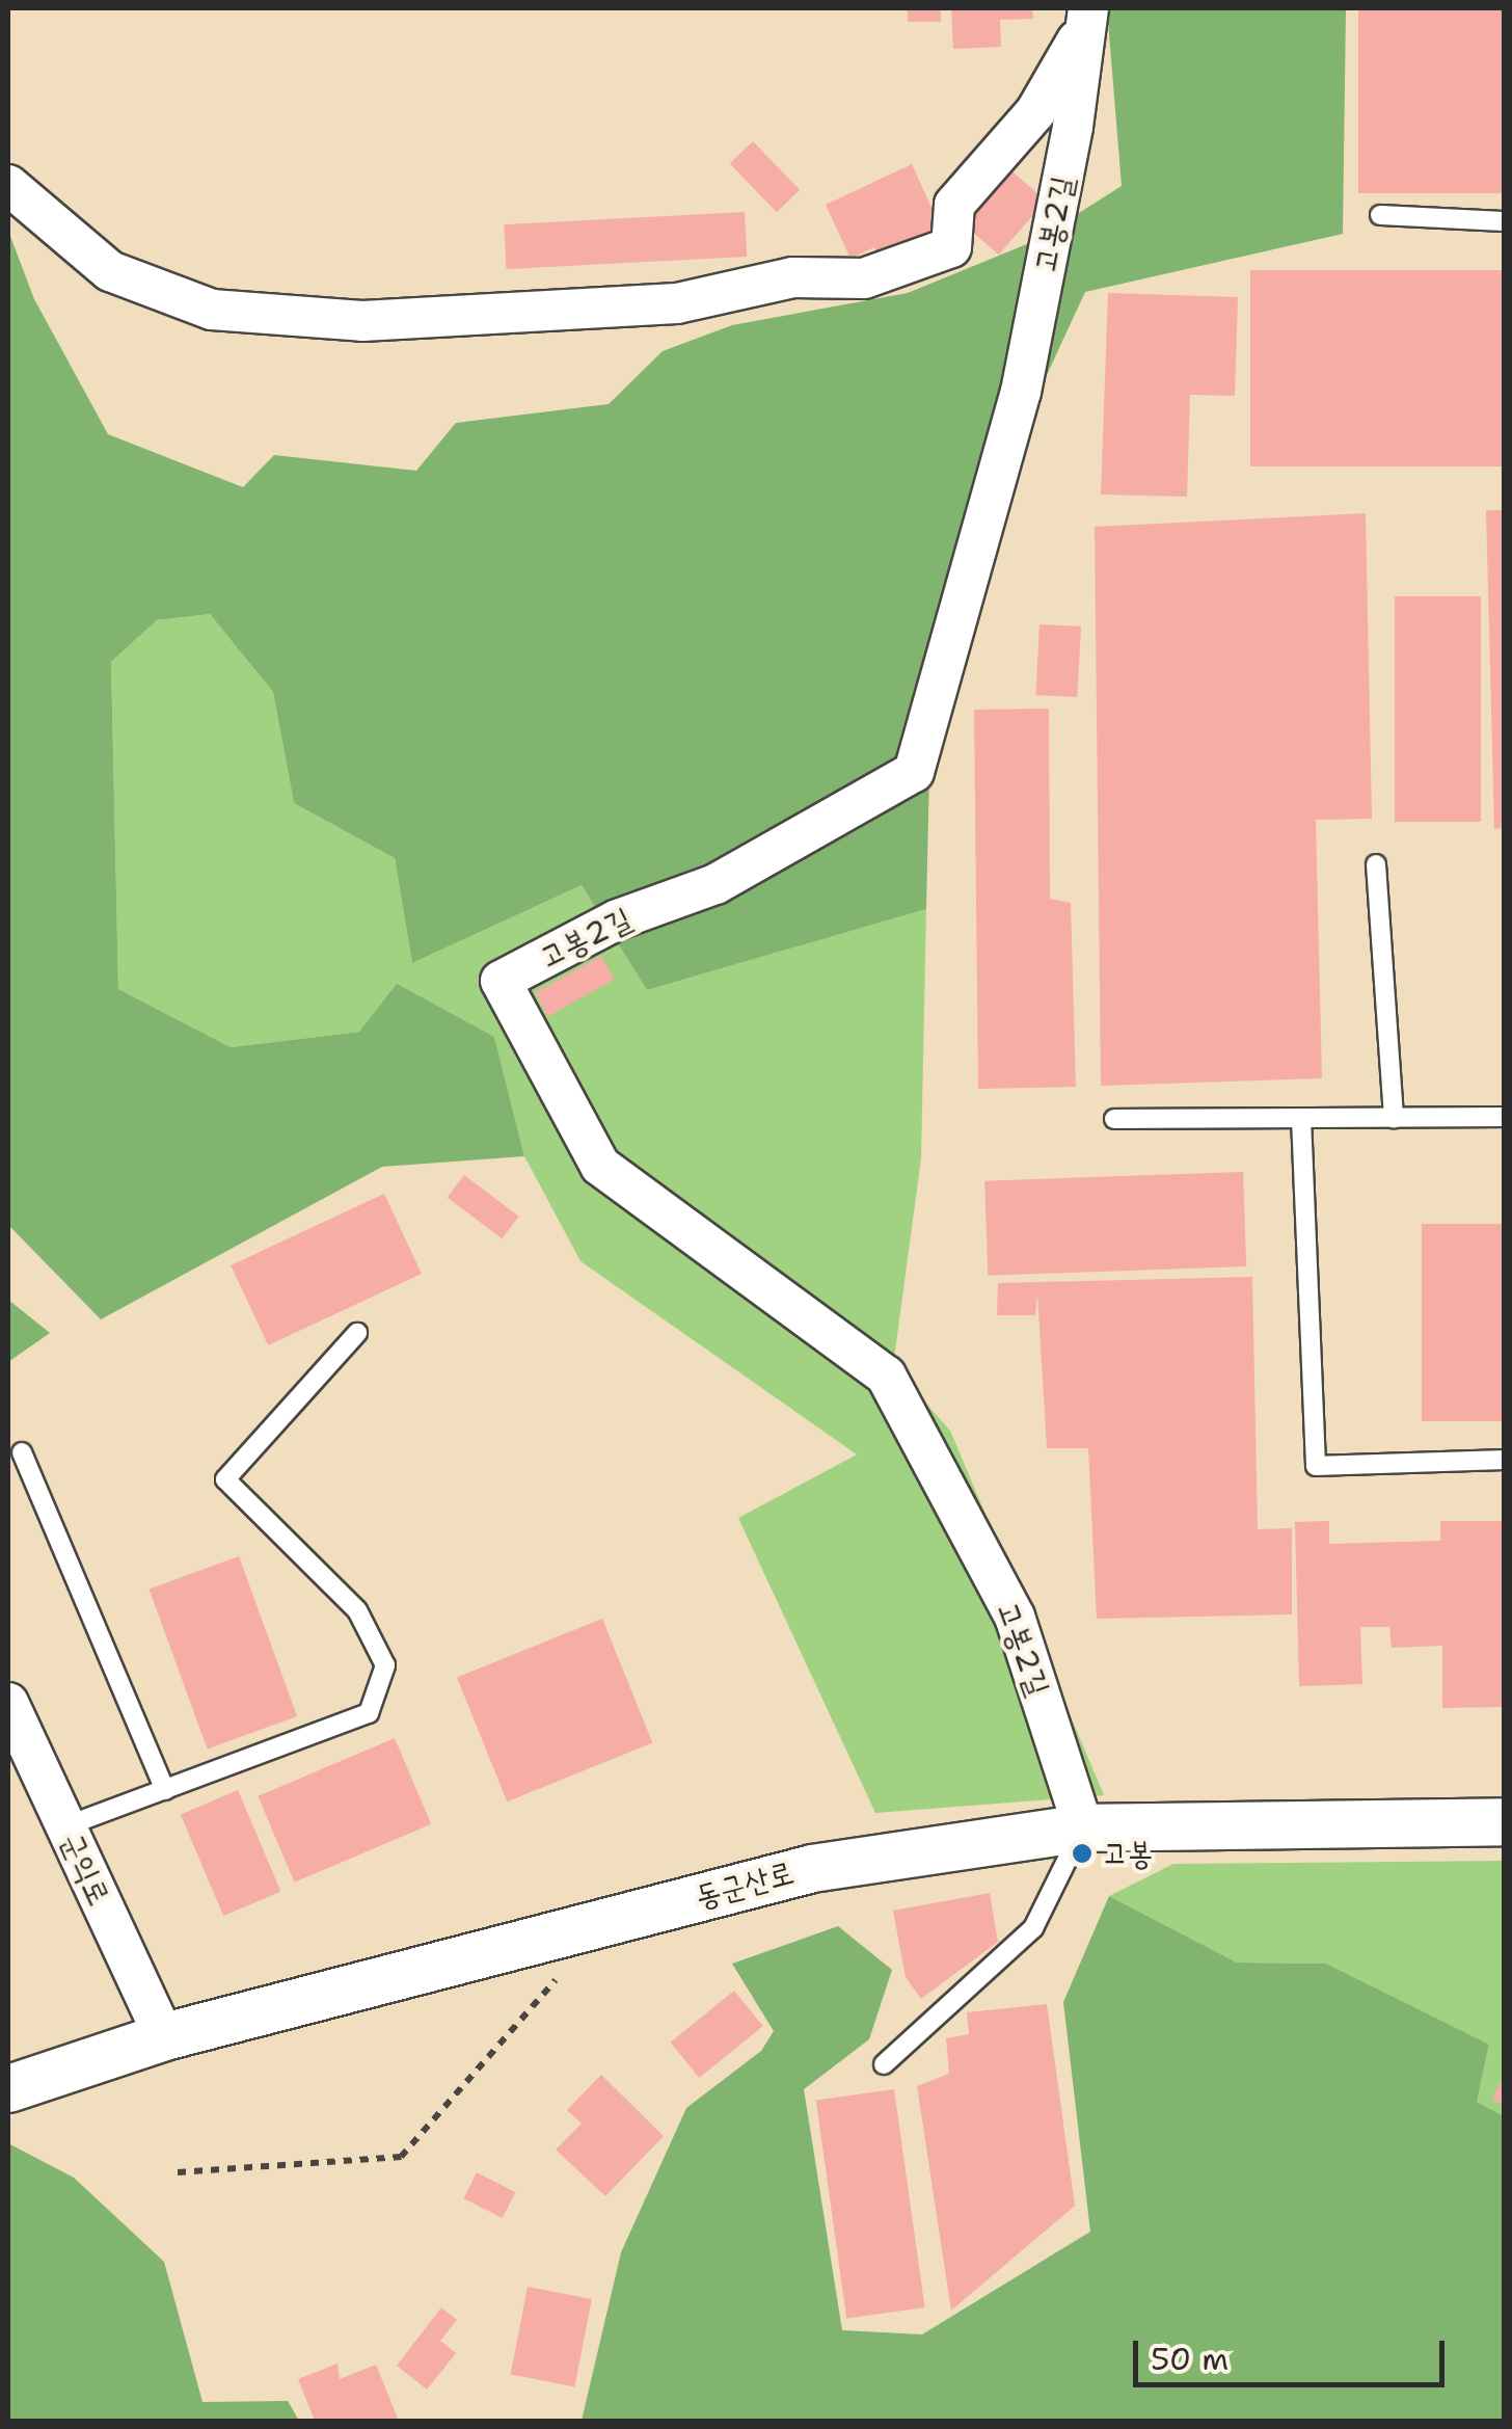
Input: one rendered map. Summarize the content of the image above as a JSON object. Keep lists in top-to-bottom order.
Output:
{
  "streets": {
    "street": ["고봉2길", "군익로", "동군산로"]
  },
  "crossings": [
    ["고봉2길", "동군산로"],
    ["군익로", "동군산로"]
  ],
  "places": ["고봉"],
  "scale_bar": "50 m"
}
